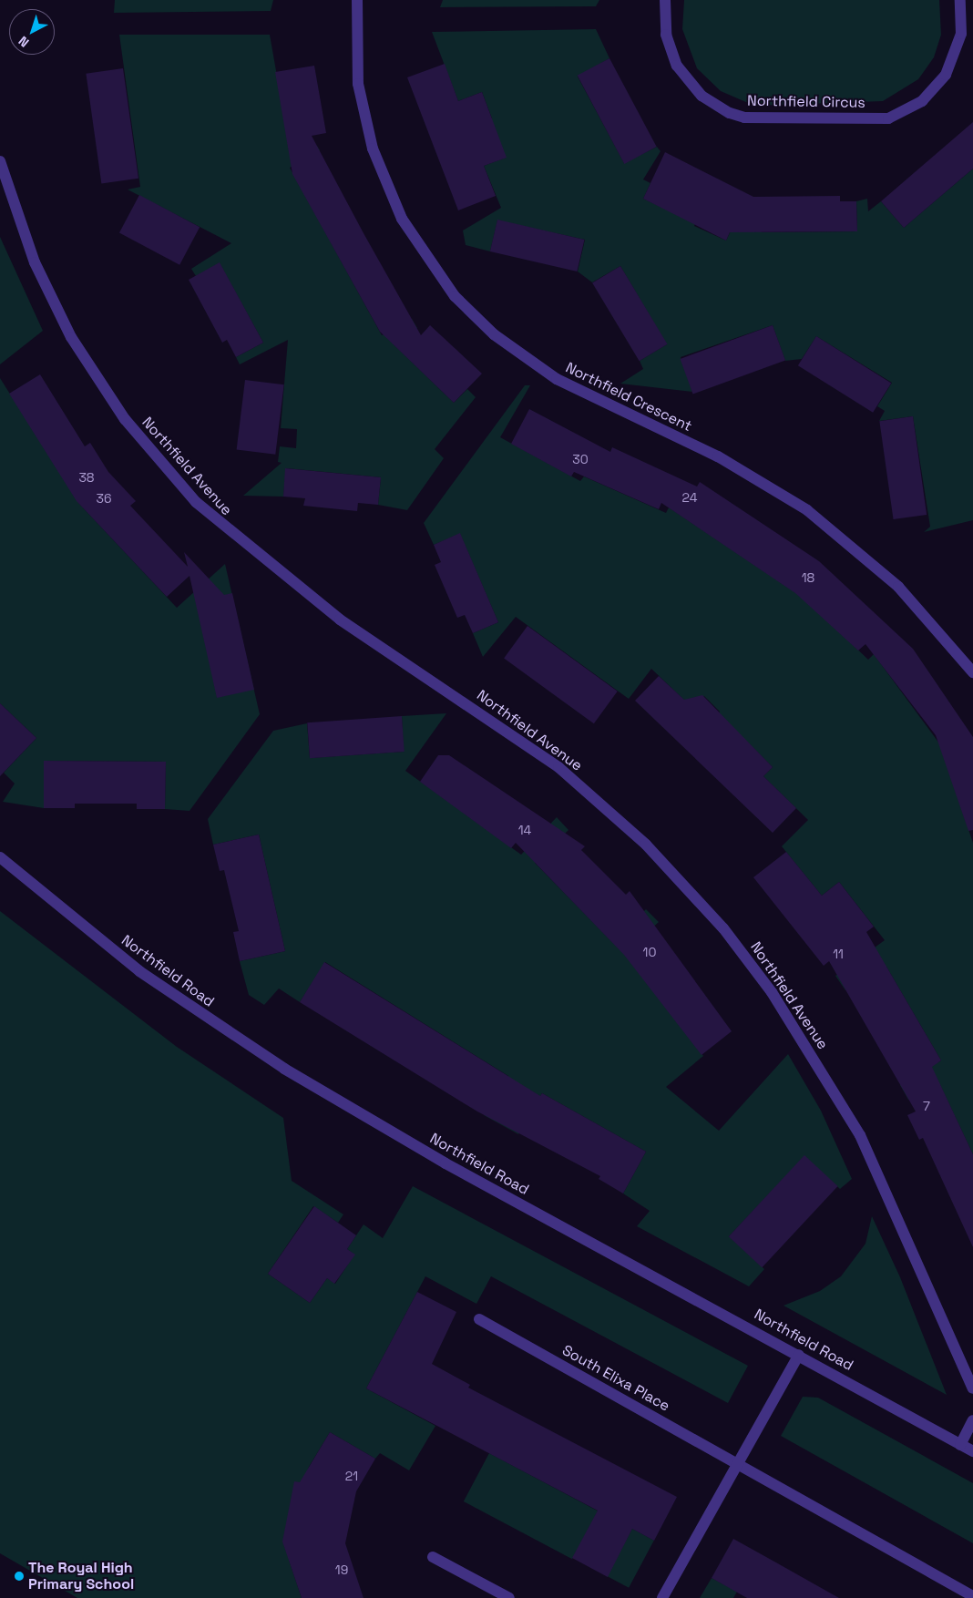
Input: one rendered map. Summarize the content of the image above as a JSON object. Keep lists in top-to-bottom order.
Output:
{
  "streets": {
    "street": [
      "Northfield Circus",
      "Northfield Crescent",
      "Northfield Avenue",
      "Northfield Road",
      "South Elixa Place"
    ]
  },
  "places": ["The Royal High Primary School"],
  "house_numbers": [
    "30",
    "38",
    "24",
    "36",
    "18",
    "14",
    "10",
    "11",
    "7",
    "21",
    "19"
  ],
  "north": "bottom left"
}
